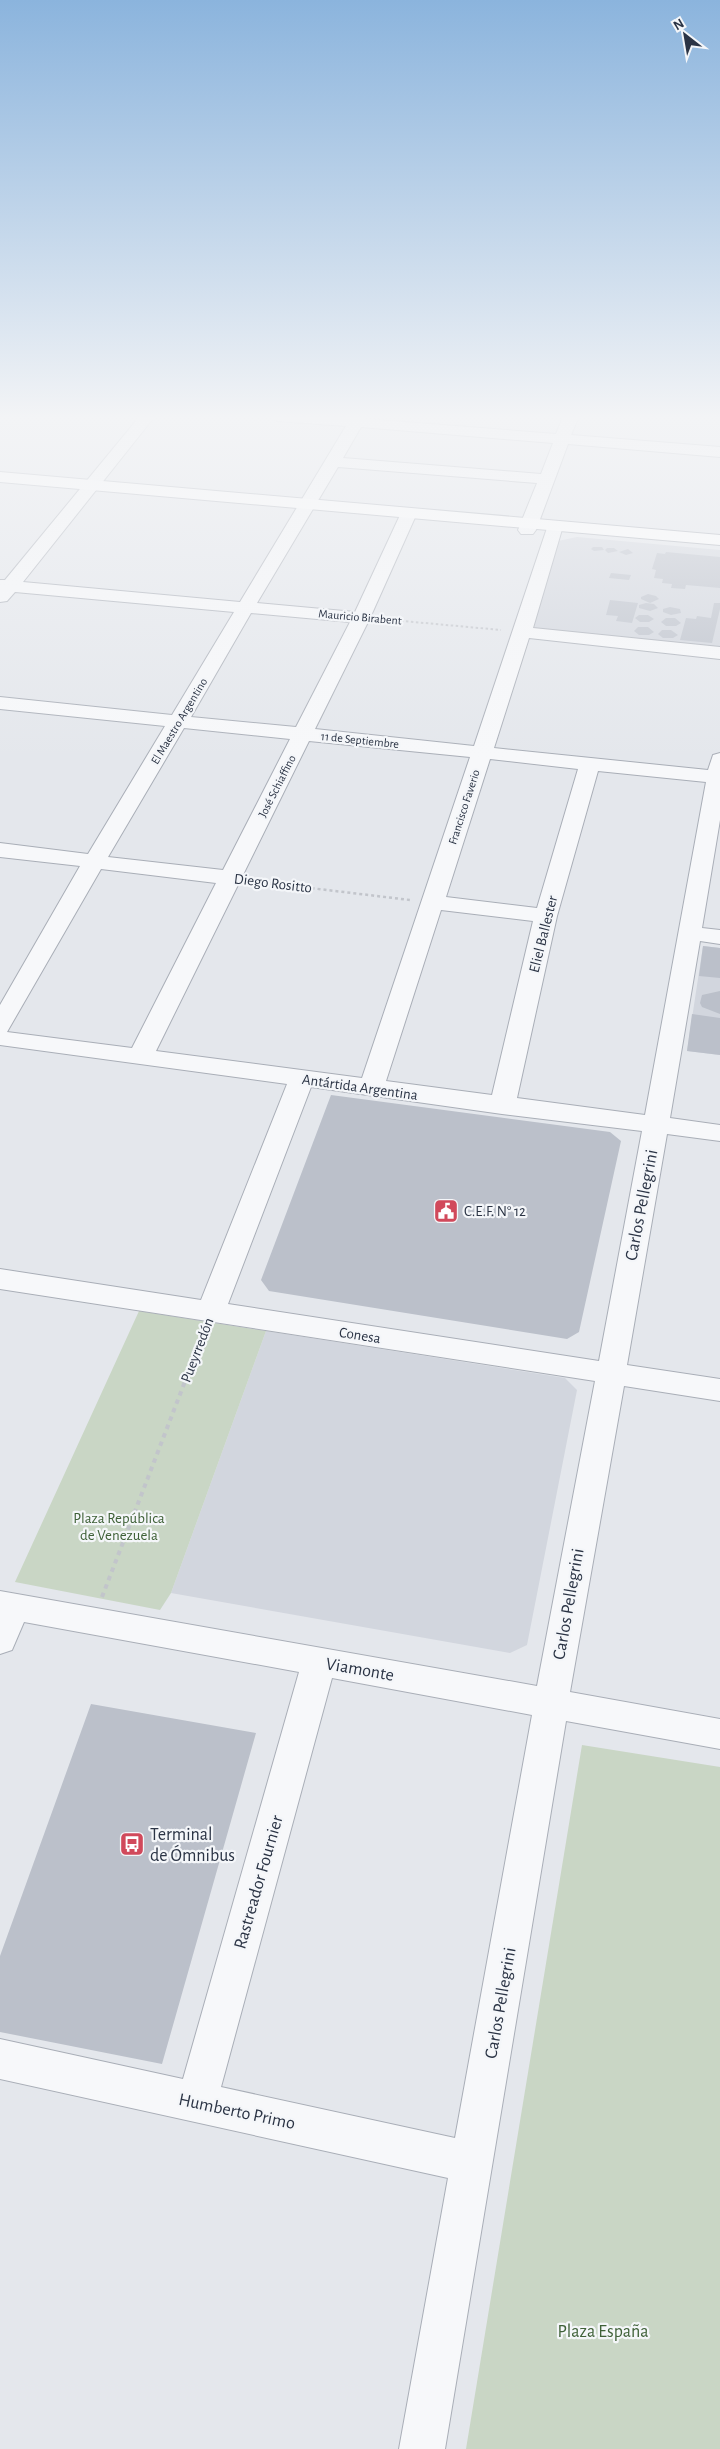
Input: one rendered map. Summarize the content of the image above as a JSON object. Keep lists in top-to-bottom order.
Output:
{
  "streets": {
    "street": [
      "Mauricio Birabent",
      "El Maestro Argentino",
      "11 de Septiembre",
      "José Schiaffino",
      "Francisco Faverio",
      "Diego Rositto",
      "Eliel Ballester",
      "Antártida Argentina",
      "Carlos Pellegrini",
      "Conesa",
      "Pueyrredón",
      "Viamonte",
      "Rastreador Fournier",
      "Humberto Primo"
    ]
  },
  "crossings": [
    ["Mauricio Birabent", "El Maestro Argentino"],
    ["Mauricio Birabent", "José Schiaffino"],
    ["Mauricio Birabent", "Francisco Faverio"],
    ["El Maestro Argentino", "11 de Septiembre"],
    ["El Maestro Argentino", "Diego Rositto"],
    ["11 de Septiembre", "José Schiaffino"],
    ["11 de Septiembre", "Francisco Faverio"],
    ["11 de Septiembre", "Eliel Ballester"],
    ["11 de Septiembre", "Carlos Pellegrini"],
    ["José Schiaffino", "Diego Rositto"],
    ["José Schiaffino", "Antártida Argentina"],
    ["Francisco Faverio", "Diego Rositto"],
    ["Francisco Faverio", "Antártida Argentina"],
    ["Eliel Ballester", "Antártida Argentina"],
    ["Antártida Argentina", "Carlos Pellegrini"],
    ["Antártida Argentina", "Pueyrredón"],
    ["Carlos Pellegrini", "Conesa"],
    ["Carlos Pellegrini", "Viamonte"],
    ["Carlos Pellegrini", "Humberto Primo"],
    ["Conesa", "Pueyrredón"],
    ["Pueyrredón", "Viamonte"],
    ["Viamonte", "Rastreador Fournier"],
    ["Rastreador Fournier", "Humberto Primo"]
  ],
  "parks": ["Plaza República de Venezuela", "Plaza España"],
  "places": {
    "public building": ["C.E.F. N° 12"],
    "bus stop": ["Terminal de Ómnibus"]
  },
  "north": "top left"
}
